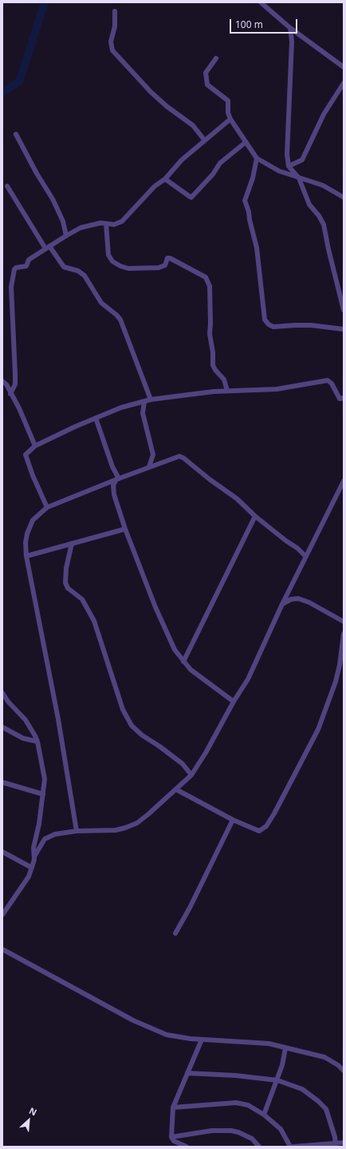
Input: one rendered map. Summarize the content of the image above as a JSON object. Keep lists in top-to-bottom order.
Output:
{
  "scale_bar": "100 m",
  "north": "top right"
}
